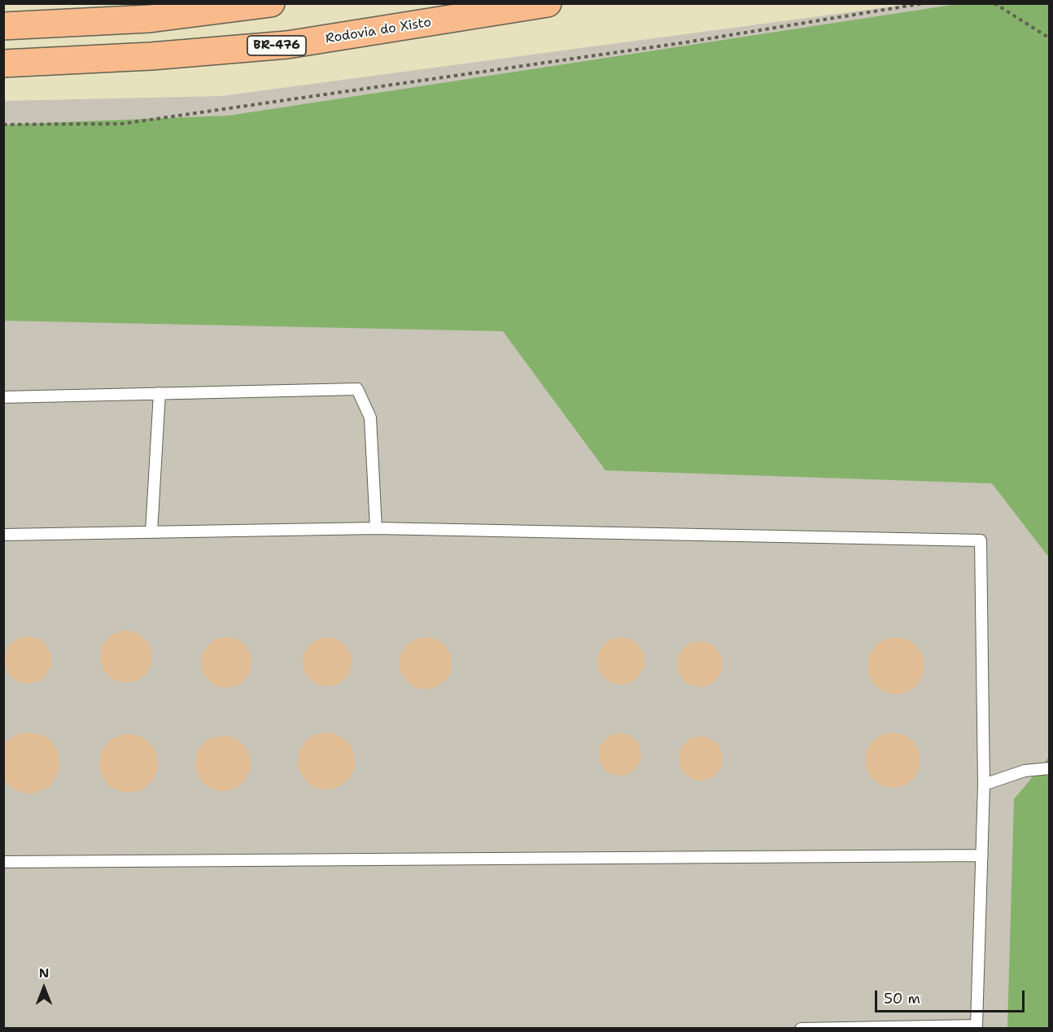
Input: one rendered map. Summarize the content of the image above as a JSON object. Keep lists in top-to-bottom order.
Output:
{
  "streets": {
    "highway": ["Rodovia do Xisto", "BR-476"]
  },
  "scale_bar": "50 m",
  "north": "top"
}
